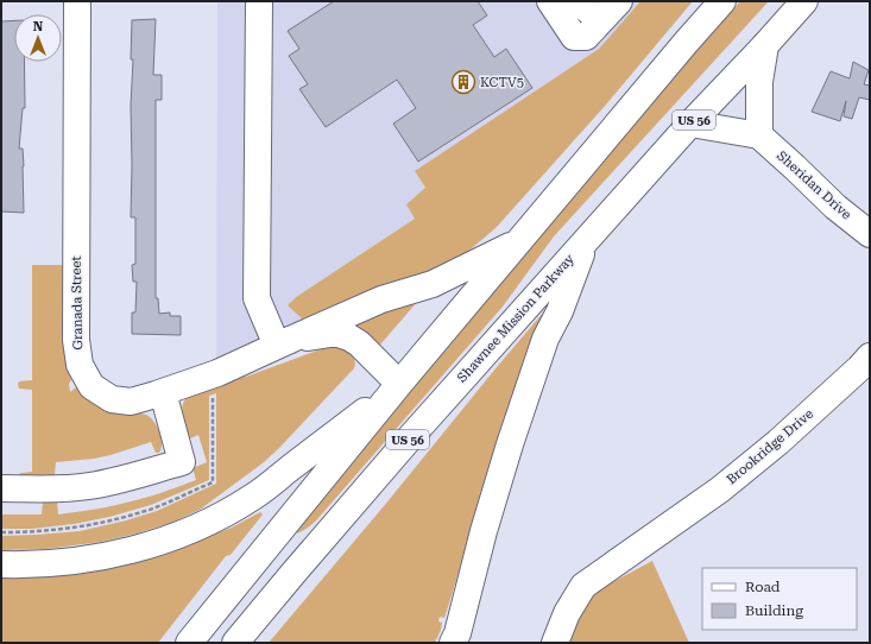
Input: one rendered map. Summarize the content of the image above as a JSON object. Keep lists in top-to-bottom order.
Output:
{
  "streets": {
    "main road": [
      "US 56",
      "Sheridan Drive",
      "Granada Street",
      "Shawnee Mission Parkway",
      "Brookridge Drive"
    ]
  },
  "crossings": [
    ["US 56", "Granada Street"]
  ],
  "places": {
    "building": ["KCTV5"]
  },
  "legend": ["Road", "Building"],
  "north": "top"
}
